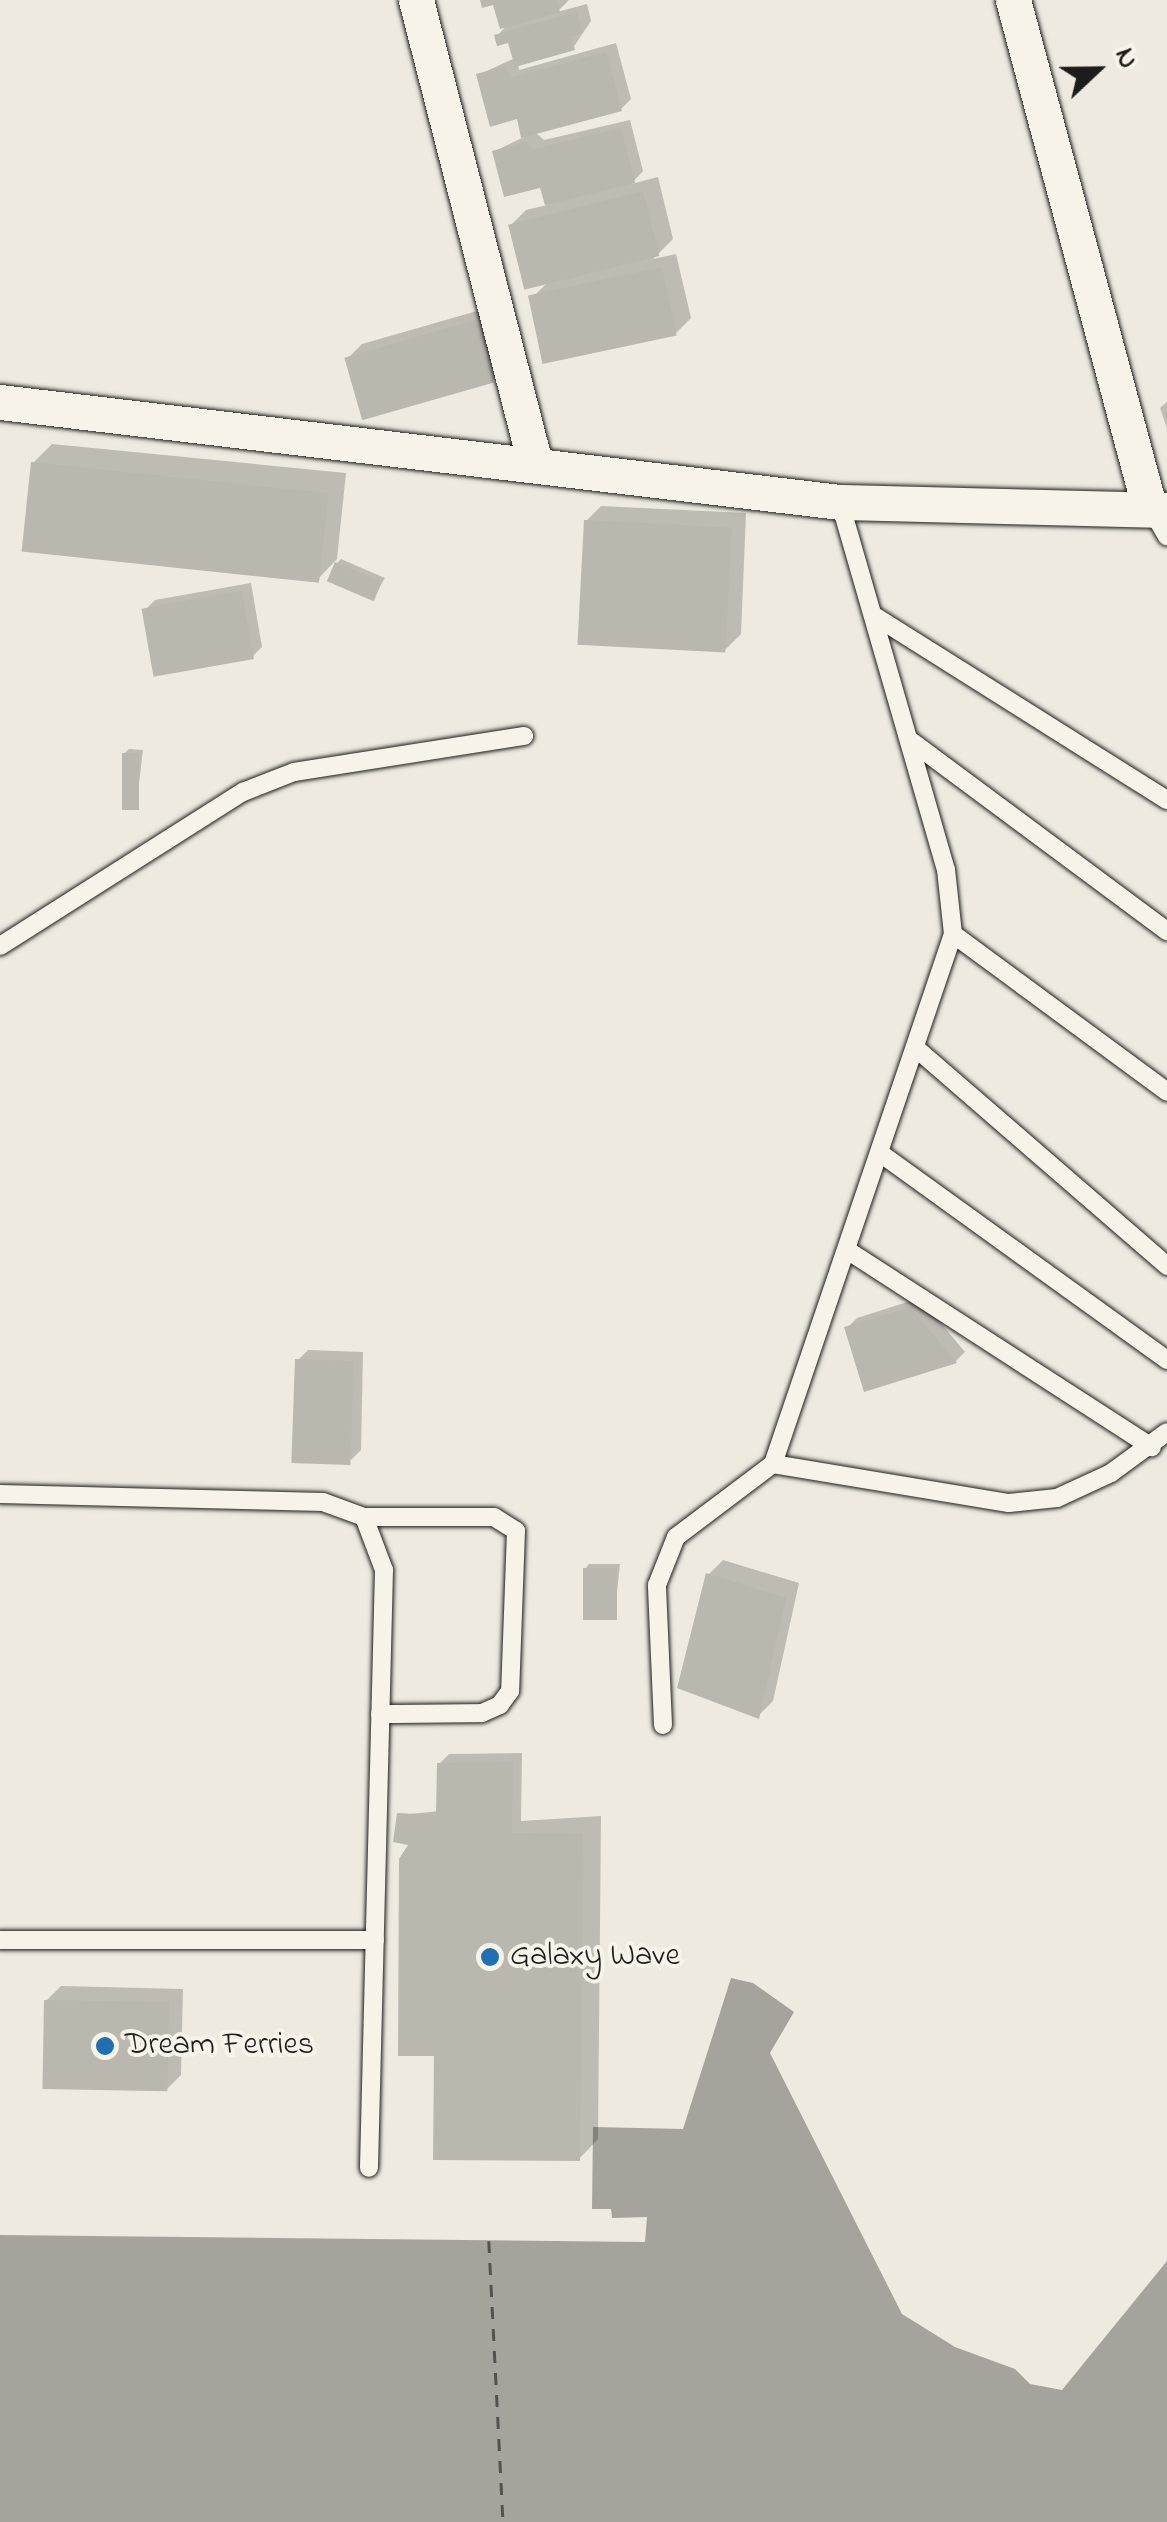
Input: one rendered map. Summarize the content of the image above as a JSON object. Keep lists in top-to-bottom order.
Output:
{
  "places": ["Galaxy Wave", "Dream Ferries"],
  "north": "right"
}
